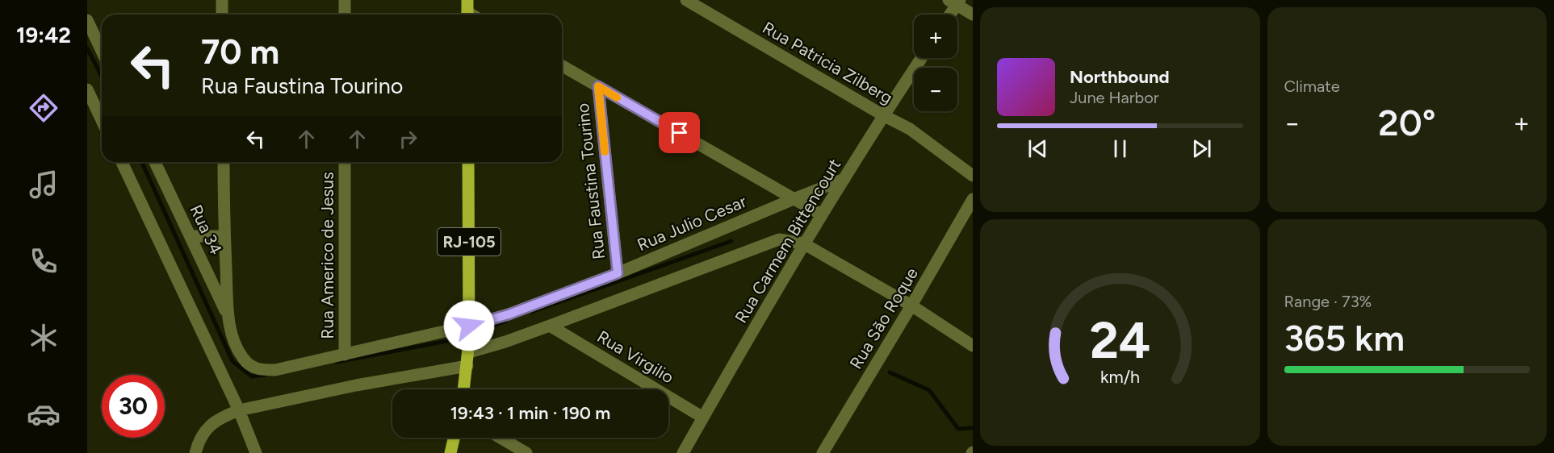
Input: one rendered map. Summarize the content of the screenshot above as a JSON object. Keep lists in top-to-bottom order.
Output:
{
  "streets": {
    "main road": ["RJ-105"],
    "street": [
      "Rua Patricia Zilberg",
      "Rua Faustina Tourino",
      "Rua Julio Cesar",
      "Rua 34",
      "Rua Carmem Bittencourt",
      "Rua Americo de Jesus",
      "Rua São Roque",
      "Rua Virgilio"
    ]
  },
  "crossings": [
    ["Rua Patricia Zilberg", "Rua Carmem Bittencourt"],
    ["Rua Faustina Tourino", "Rua Julio Cesar"],
    ["Rua Julio Cesar", "Rua Carmem Bittencourt"],
    ["Rua Julio Cesar", "RJ-105"],
    ["Rua Carmem Bittencourt", "Rua Virgilio"]
  ],
  "page": {
    "tabs": "19:42",
    "tile": [
      "Climate",
      ["Range · 73%", "365 km"]
    ],
    "map_buttons": ["+", "−"],
    "turn": ["70 m", "Rua Faustina Tourino"],
    "song": ["Northbound", "June Harbor"],
    "heat": ["−", "20°", "+"],
    "limit": "30",
    "trip": "19:43 · 1 min · 190 m",
    "gauge": ["24", "km/h"]
  }
}
